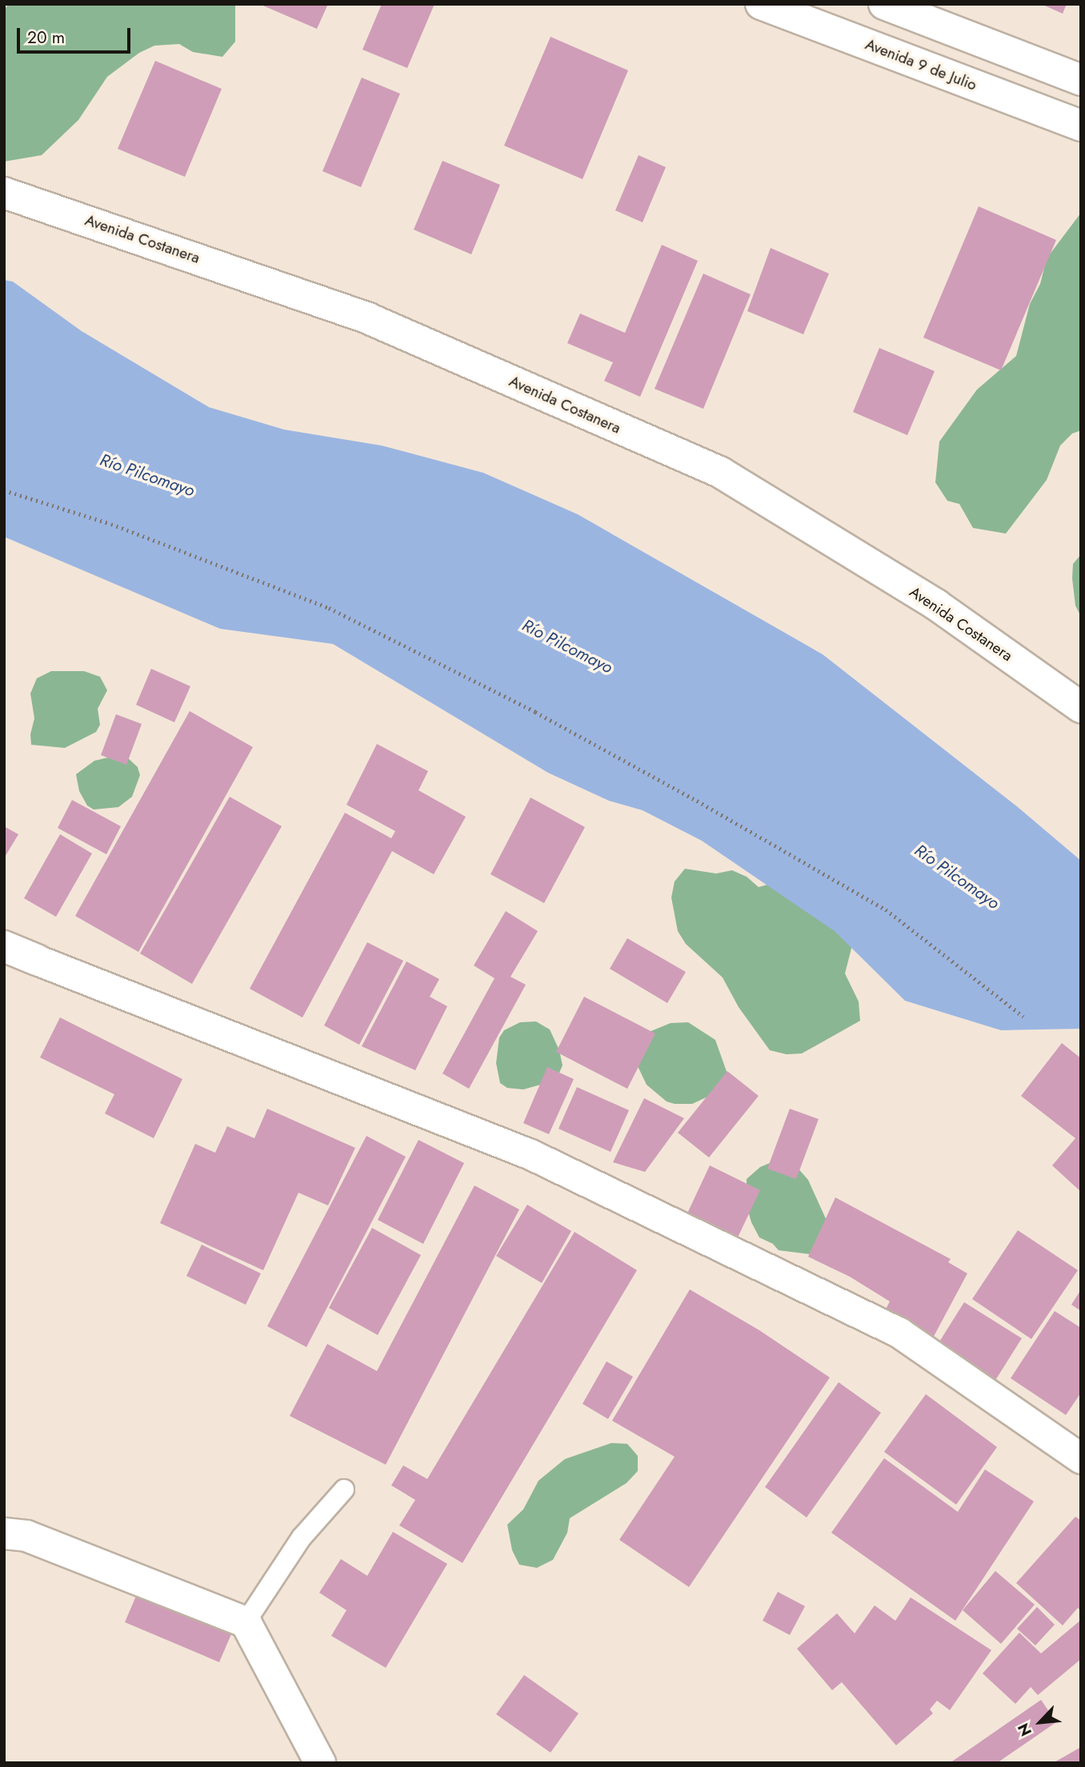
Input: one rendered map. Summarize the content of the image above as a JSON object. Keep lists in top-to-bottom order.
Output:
{
  "streets": {
    "street": ["Avenida 9 de Julio", "Avenida Costanera"]
  },
  "water": ["Río Pilcomayo"],
  "scale_bar": "20 m",
  "north": "bottom left"
}
